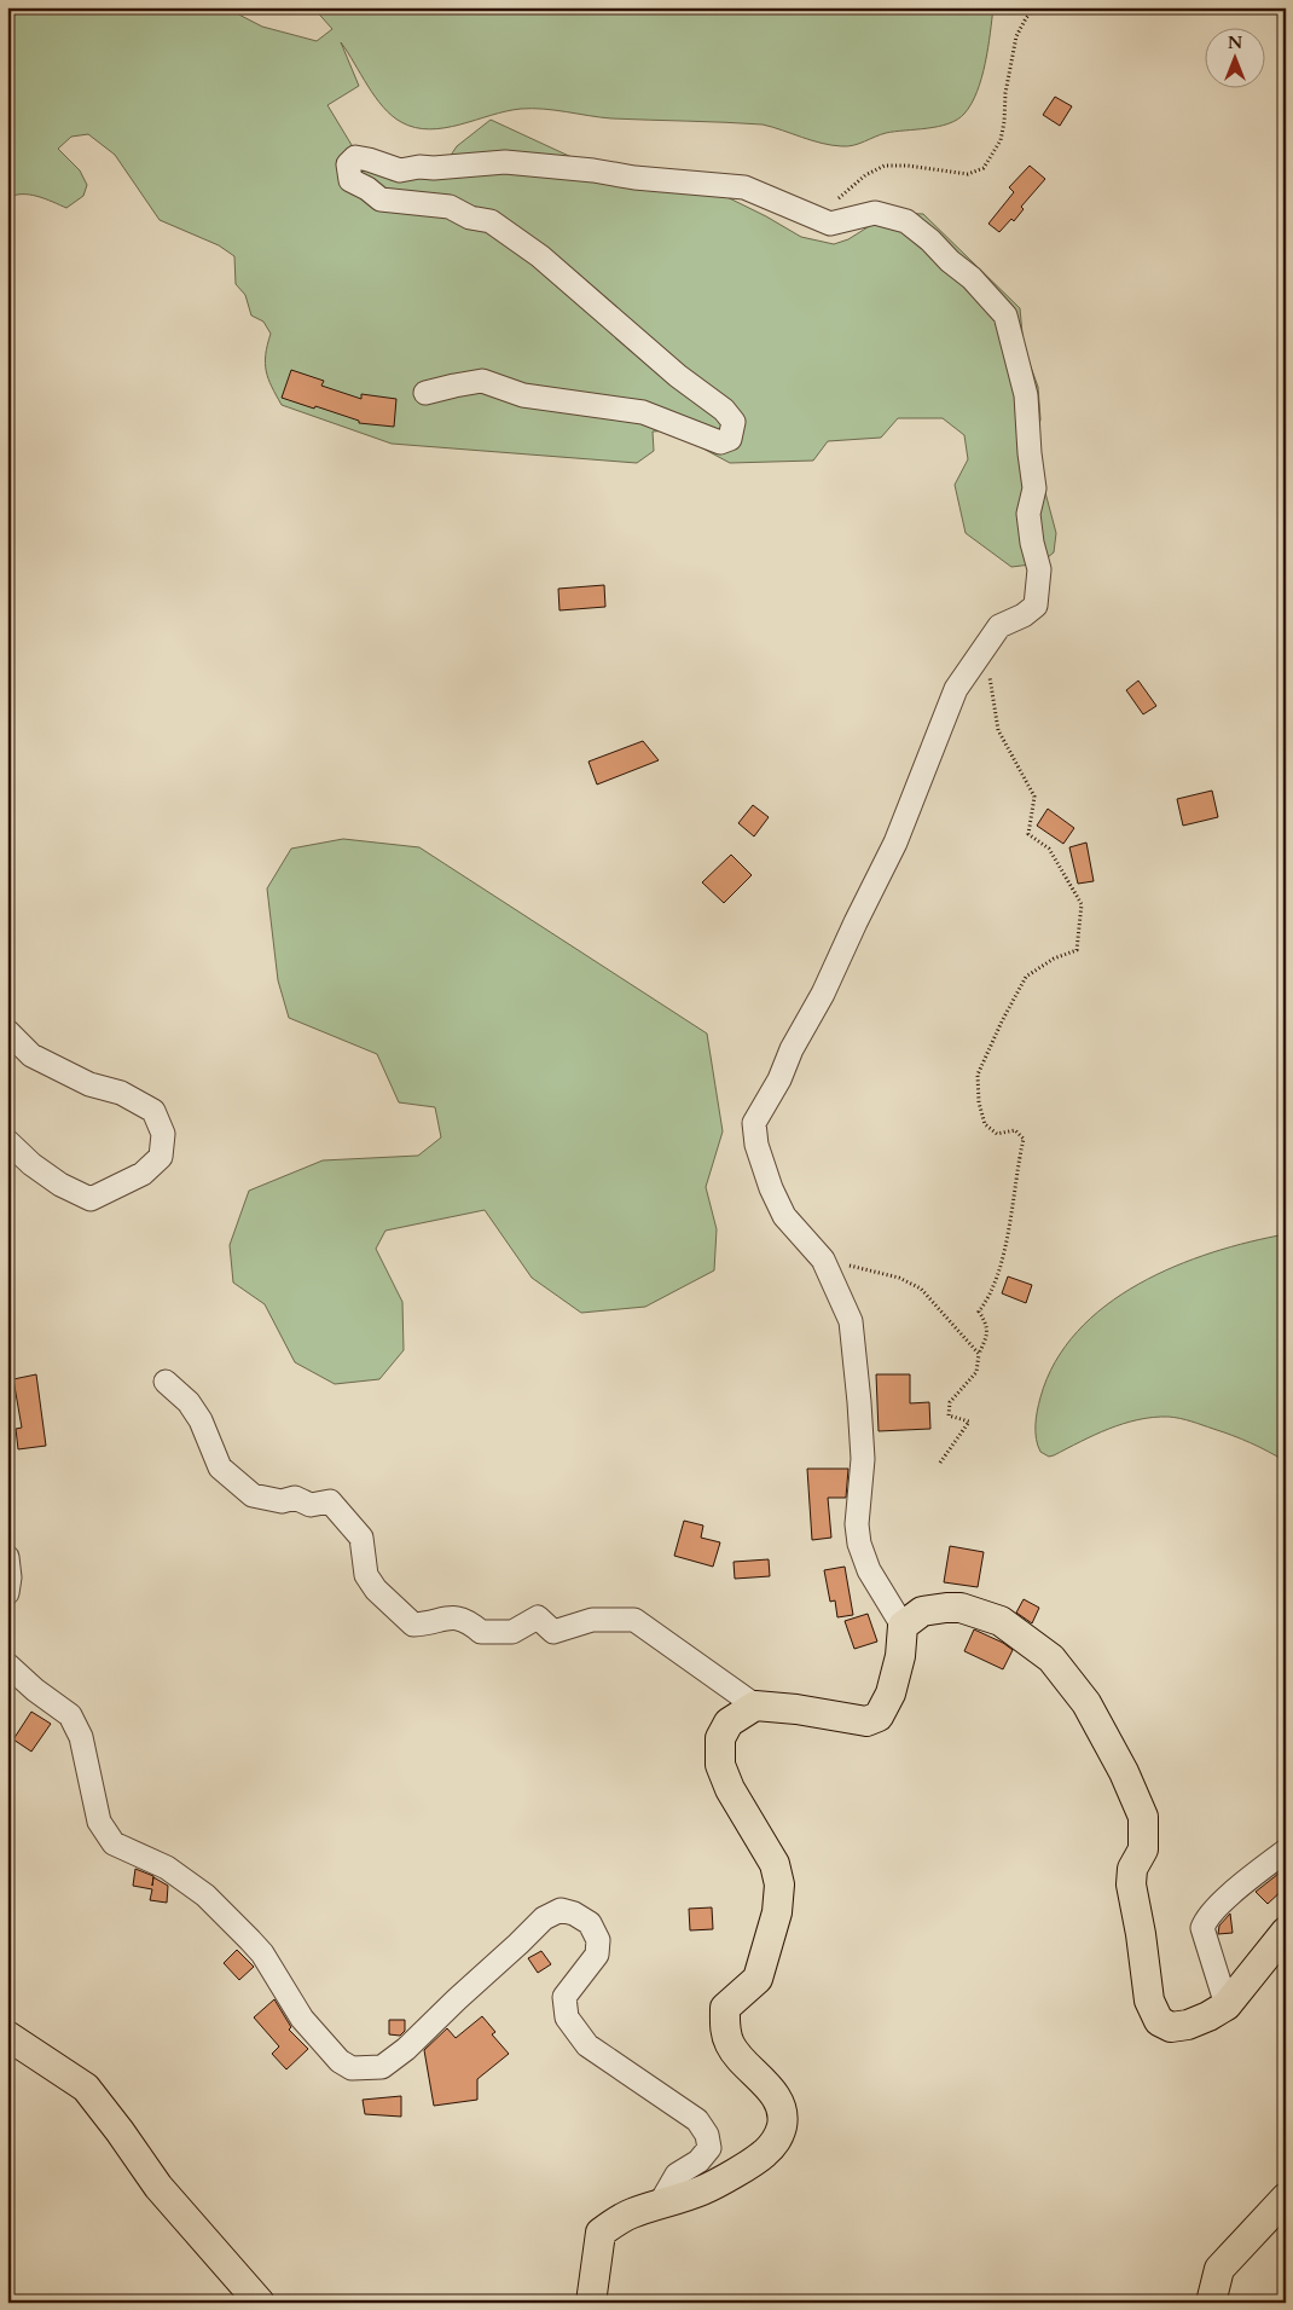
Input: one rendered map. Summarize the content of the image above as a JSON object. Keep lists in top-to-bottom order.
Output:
{
  "north": "top"
}
